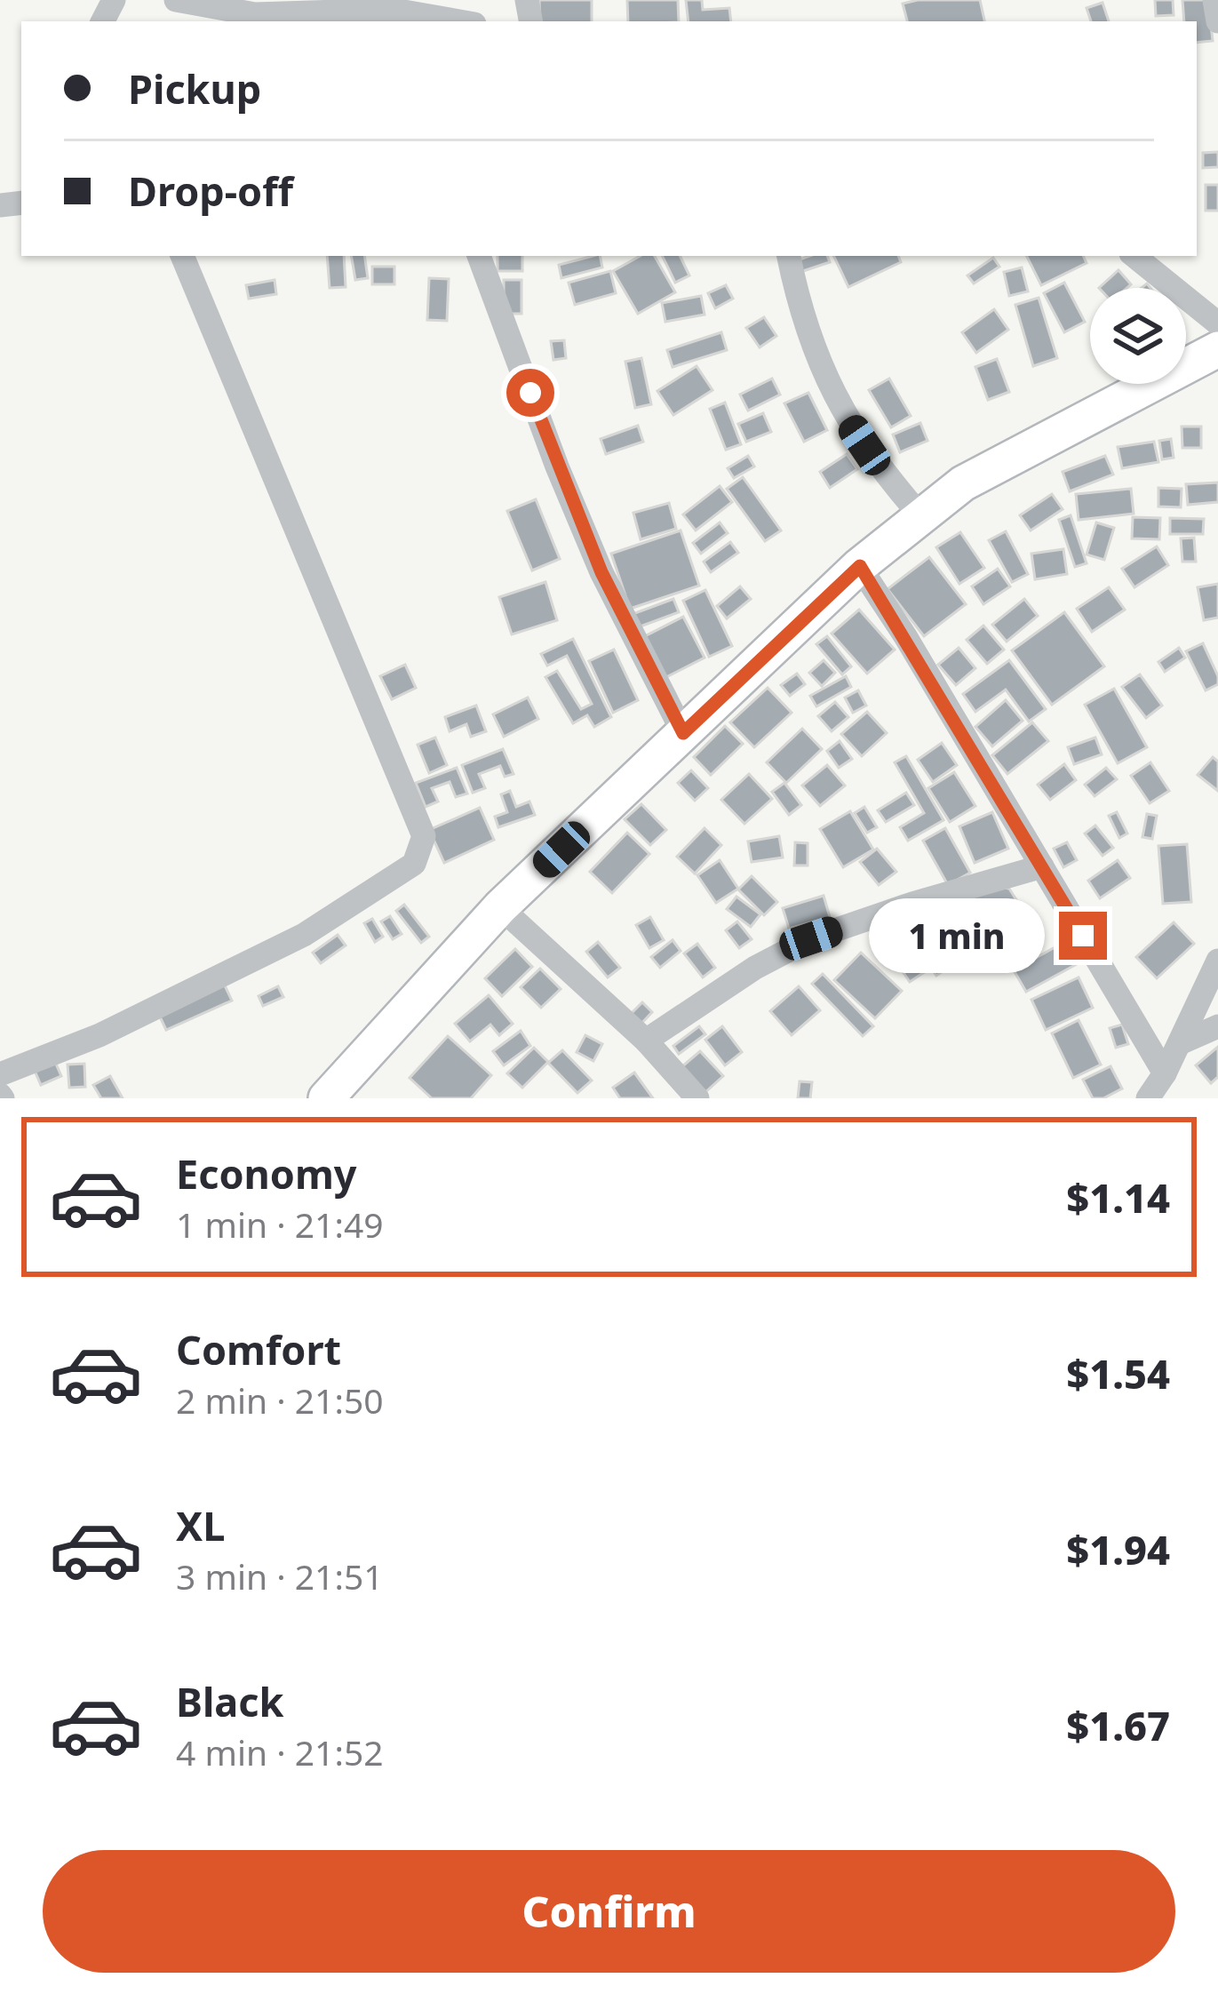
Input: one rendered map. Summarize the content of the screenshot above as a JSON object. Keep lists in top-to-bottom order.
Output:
{
  "page": {
    "banner": ["Pickup", "Drop-off"],
    "bubble": "1 min",
    "list": [
      {
        "name": "Economy",
        "note": "1 min · 21:49",
        "value": "$1.14"
      },
      {
        "name": "Comfort",
        "note": "2 min · 21:50",
        "value": "$1.54"
      },
      {
        "name": "XL",
        "note": "3 min · 21:51",
        "value": "$1.94"
      },
      {
        "name": "Black",
        "note": "4 min · 21:52",
        "value": "$1.67"
      }
    ],
    "buttons": "Confirm"
  }
}
